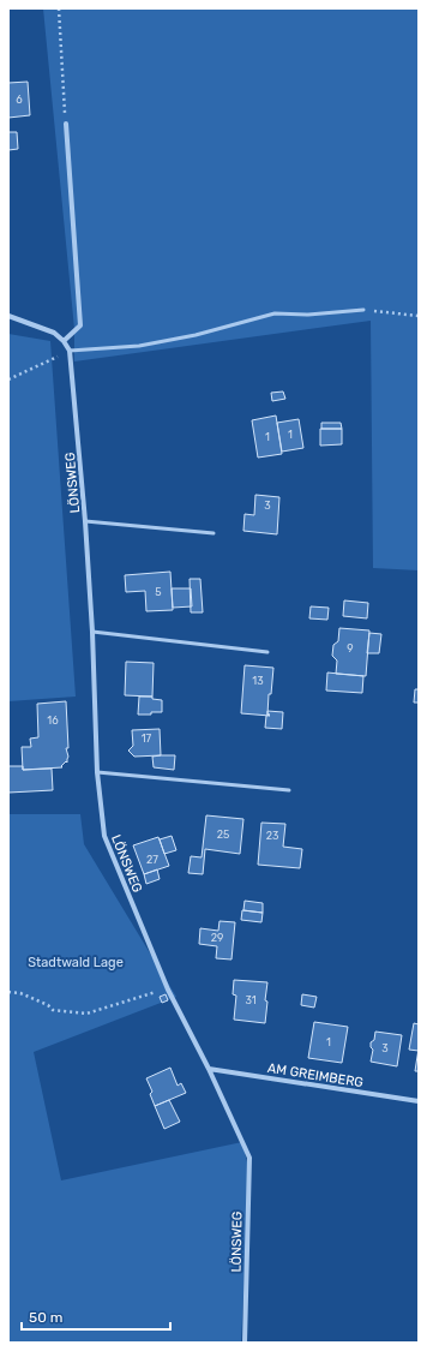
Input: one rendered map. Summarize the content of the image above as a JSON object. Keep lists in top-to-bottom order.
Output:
{
  "streets": {
    "street": ["LÖNSWEG", "AM GREIMBERG"]
  },
  "crossings": [
    ["LÖNSWEG", "AM GREIMBERG"]
  ],
  "parks": ["Stadtwald Lage"],
  "house_numbers": [
    "6",
    "1",
    "1",
    "3",
    "5",
    "9",
    "13",
    "16",
    "17",
    "25",
    "23",
    "27",
    "29",
    "31",
    "1",
    "3"
  ],
  "scale_bar": "50 m"
}
